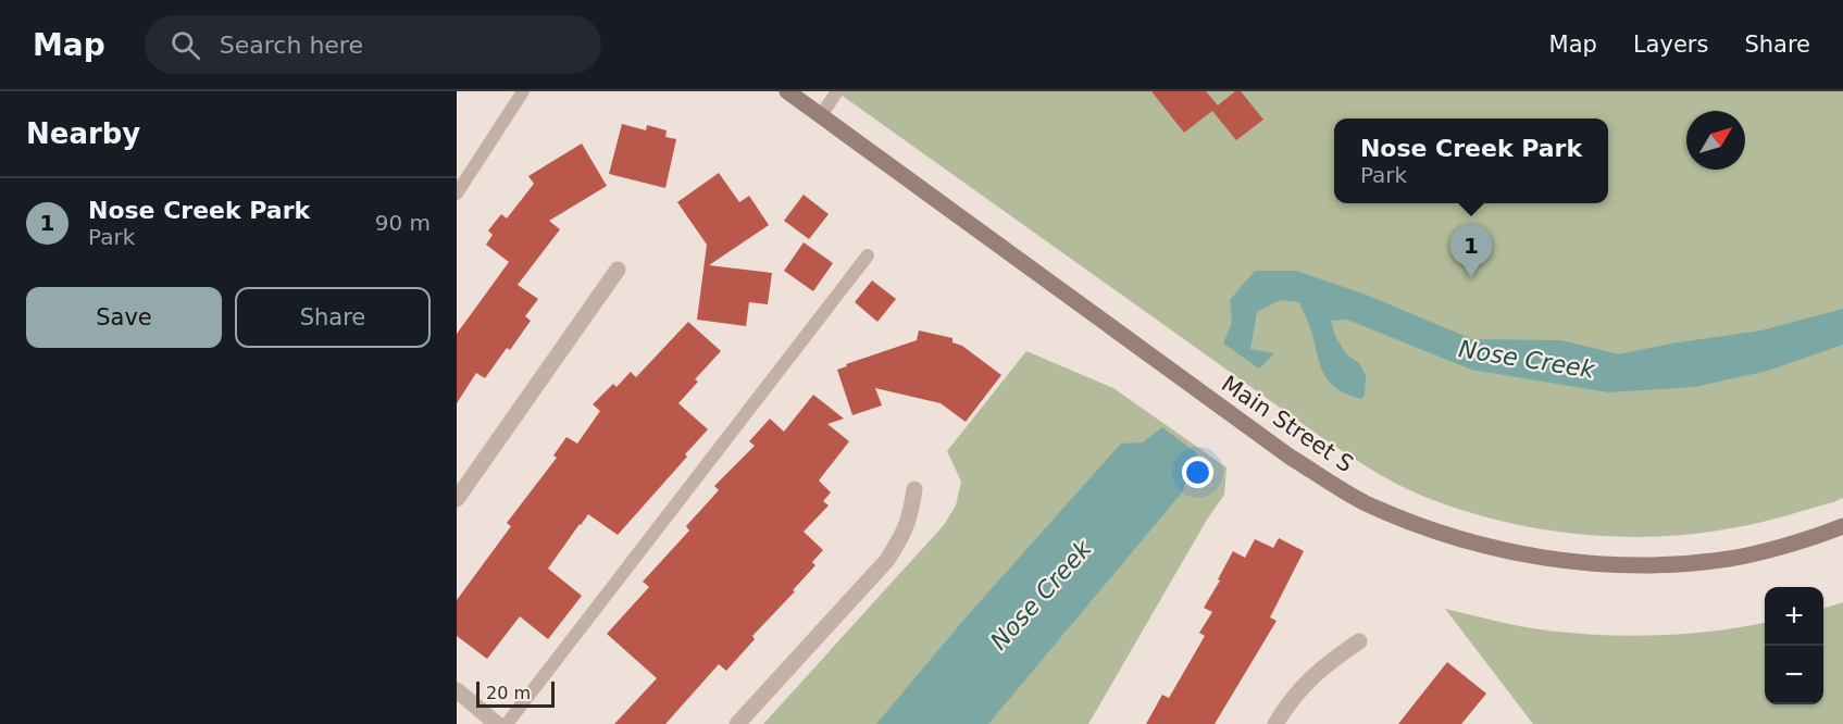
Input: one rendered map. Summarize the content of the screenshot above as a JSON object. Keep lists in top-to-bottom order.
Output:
{
  "streets": {
    "main road": ["Main Street S"]
  },
  "water": ["Nose Creek"],
  "scale_bar": "20 m",
  "north": "top right",
  "page": {
    "header": "Map",
    "search": "Search here",
    "nav": ["Map", "Layers", "Share"],
    "heading": "Nearby",
    "popup": ["Nose Creek Park", "Park"],
    "list": [
      {
        "mark": "1",
        "name": "Nose Creek Park",
        "note": "Park",
        "value": "90 m"
      }
    ],
    "pins": "1",
    "buttons": ["Save", "Share"],
    "map_buttons": ["+", "−"],
    "scale": "20 m"
  }
}
